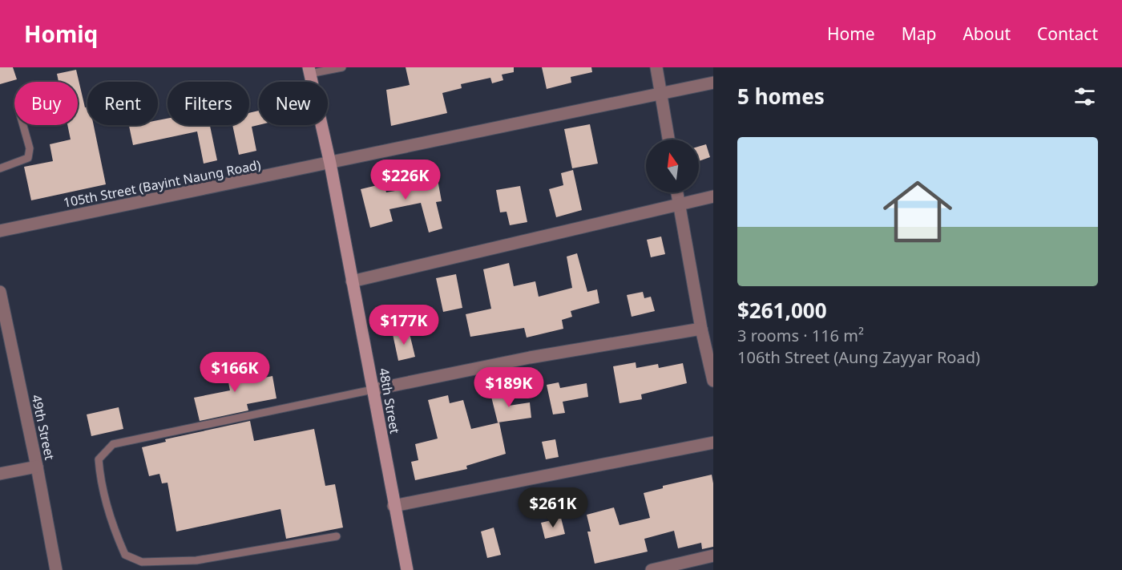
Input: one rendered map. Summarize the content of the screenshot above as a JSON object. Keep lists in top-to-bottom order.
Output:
{
  "streets": {
    "main road": ["48th Street"],
    "street": ["105th Street (Bayint Naung Road)", "49th Street"]
  },
  "crossings": [
    ["105th Street (Bayint Naung Road)", "48th Street"]
  ],
  "north": "top",
  "page": {
    "header": "Homiq",
    "nav": [
      "Home",
      "Map",
      "About",
      "Contact"
    ],
    "heading": "5 homes",
    "chip": [
      "Buy",
      "Rent",
      "Filters",
      "New"
    ],
    "list": [
      {
        "name": "$261,000",
        "note": "3 rooms · 116 m² · 106th Street (Aung Zayyar Road)"
      }
    ],
    "price": [
      "$226K",
      "$177K",
      "$166K",
      "$189K",
      "$261K"
    ]
  }
}
